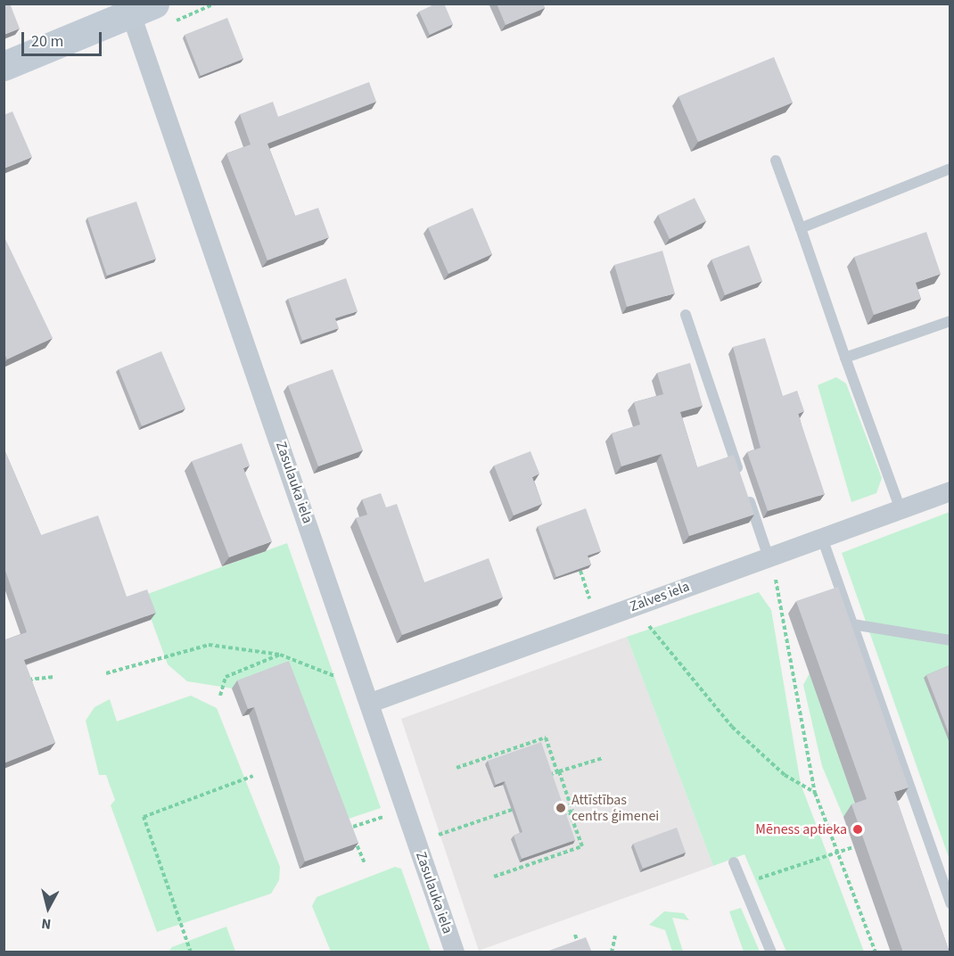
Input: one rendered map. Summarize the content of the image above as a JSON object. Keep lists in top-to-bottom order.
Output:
{
  "streets": {
    "street": ["Zasulauka iela", "Zalves iela"]
  },
  "crossings": [
    ["Zasulauka iela", "Zalves iela"]
  ],
  "places": ["Attīstības centrs ģimenei", "Mēness aptieka"],
  "scale_bar": "20 m",
  "north": "bottom"
}
